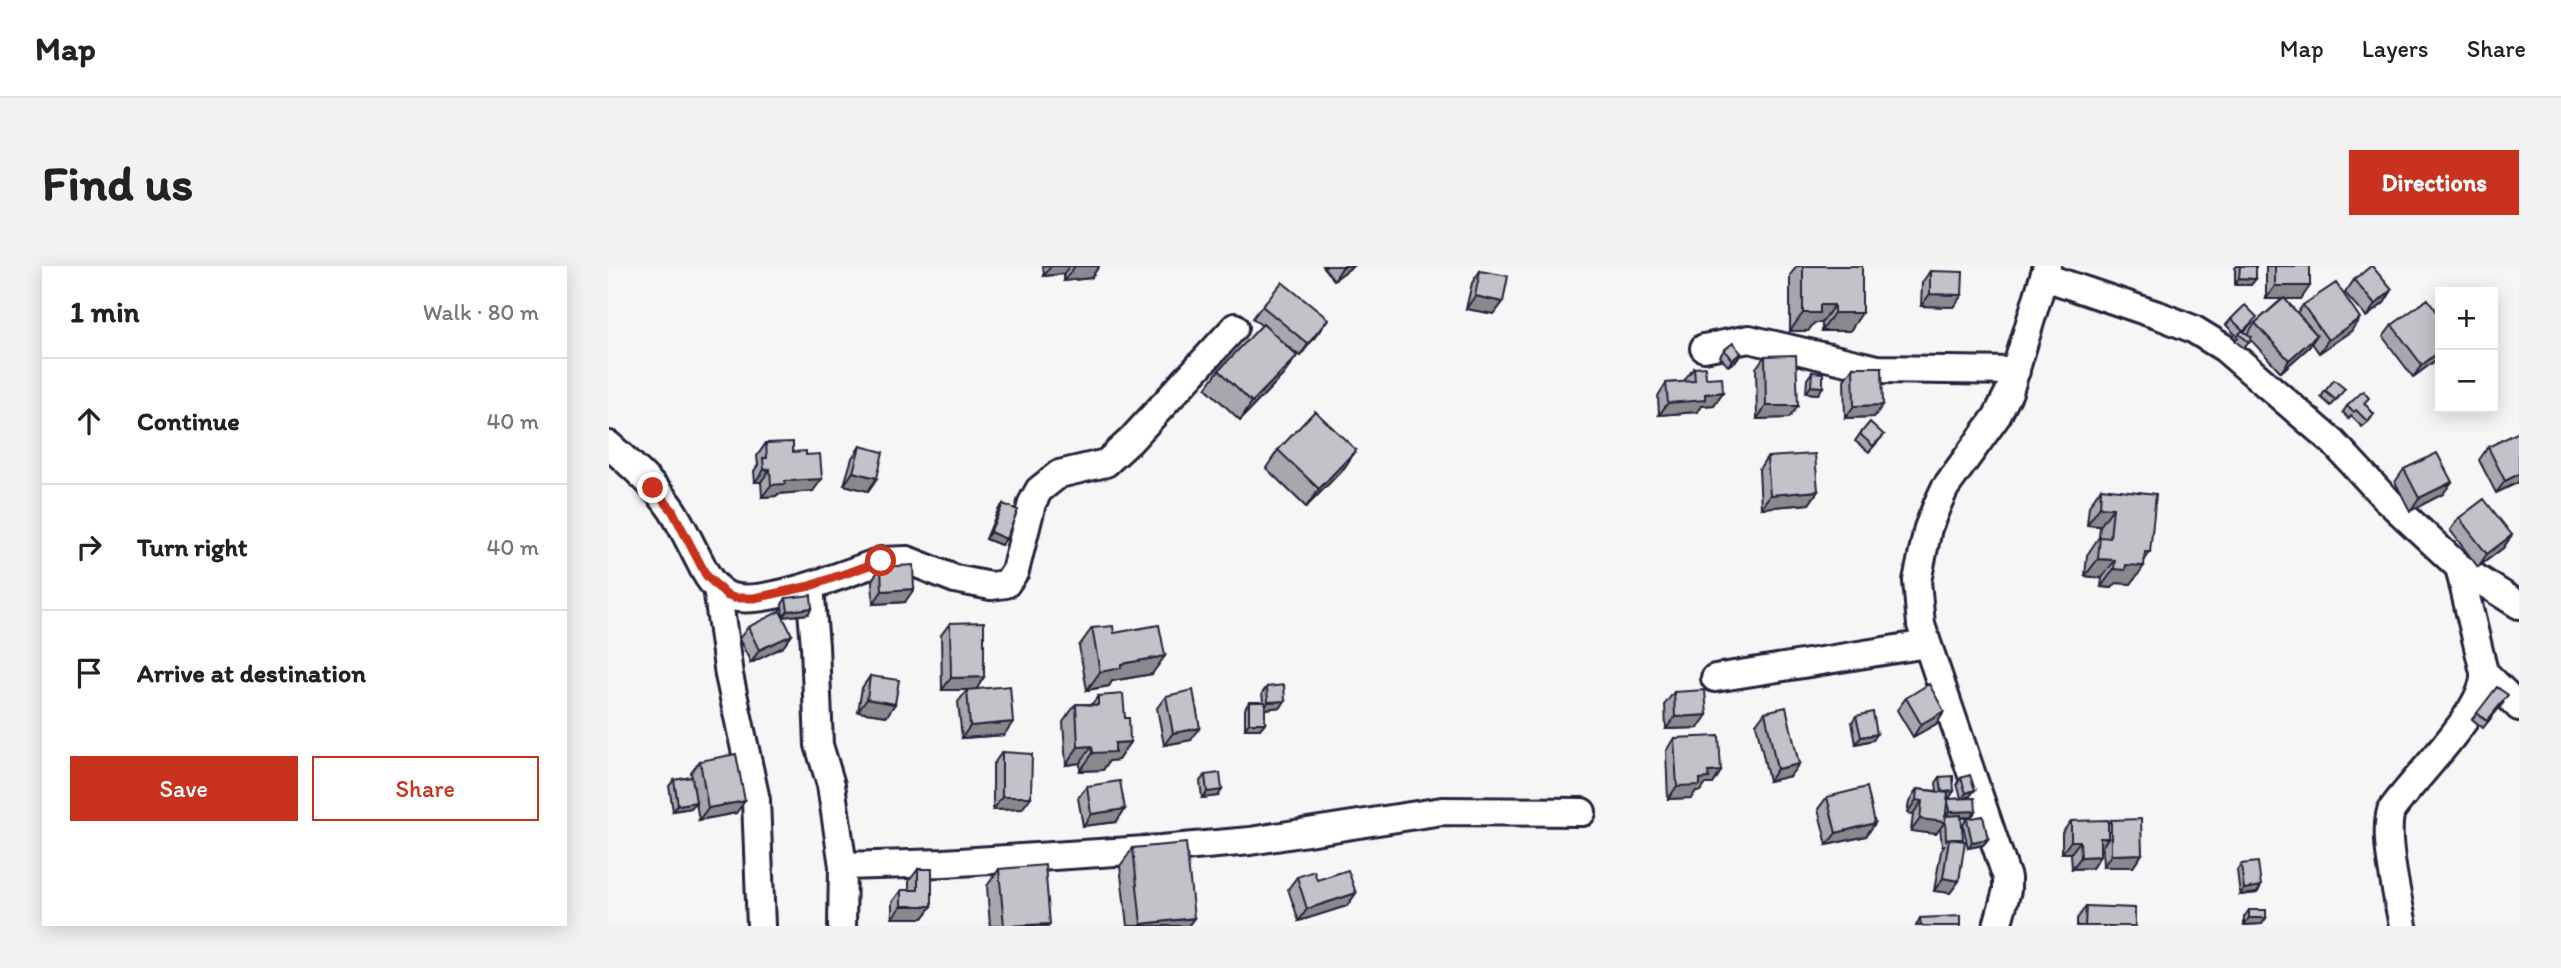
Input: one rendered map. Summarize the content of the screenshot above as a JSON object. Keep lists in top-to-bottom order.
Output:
{
  "page": {
    "header": "Map",
    "nav": ["Map", "Layers", "Share"],
    "buttons": [
      "Directions",
      ["Save", "Share"]
    ],
    "title": "Find us",
    "heading": ["1 min", "Walk · 80 m"],
    "map_buttons": ["+", "−"],
    "list": [
      ["Continue", "40 m"],
      ["Turn right", "40 m"],
      "Arrive at destination"
    ]
  }
}
